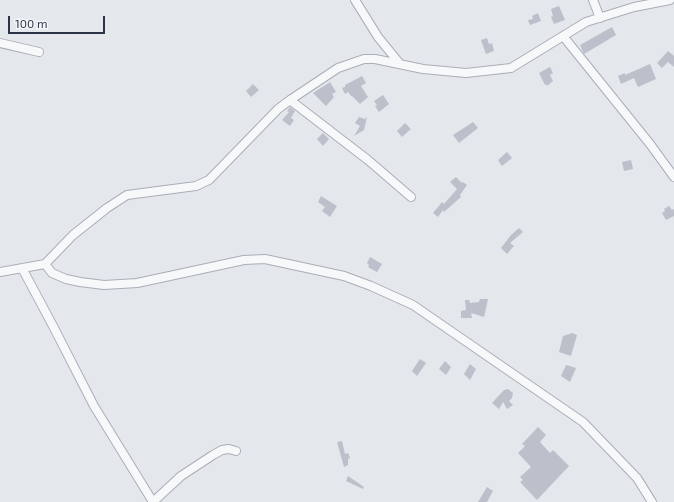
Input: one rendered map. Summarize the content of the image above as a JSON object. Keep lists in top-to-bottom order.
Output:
{
  "scale_bar": "100 m"
}
